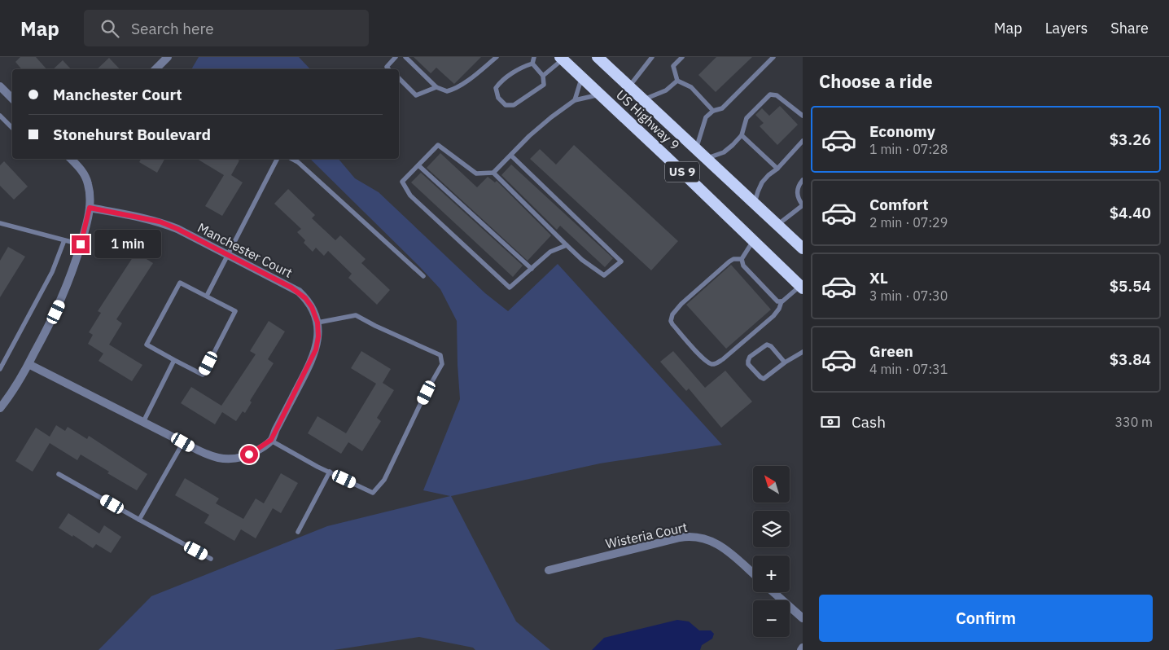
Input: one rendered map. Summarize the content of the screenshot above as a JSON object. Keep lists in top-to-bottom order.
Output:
{
  "streets": {
    "highway": ["US Highway 9", "US 9"],
    "street": ["Manchester Court", "Wisteria Court"]
  },
  "north": "top left",
  "page": {
    "header": "Map",
    "search": "Search here",
    "nav": ["Map", "Layers", "Share"],
    "heading": "Choose a ride",
    "banner": ["Manchester Court", "Stonehurst Boulevard"],
    "list": [
      {
        "name": "Economy",
        "note": "1 min · 07:28",
        "value": "$3.26"
      },
      {
        "name": "Comfort",
        "note": "2 min · 07:29",
        "value": "$4.40"
      },
      {
        "name": "XL",
        "note": "3 min · 07:30",
        "value": "$5.54"
      },
      {
        "name": "Green",
        "note": "4 min · 07:31",
        "value": "$3.84"
      }
    ],
    "bubble": "1 min",
    "pay": ["Cash", "330 m"],
    "map_buttons": ["+", "−"],
    "buttons": "Confirm"
  }
}
